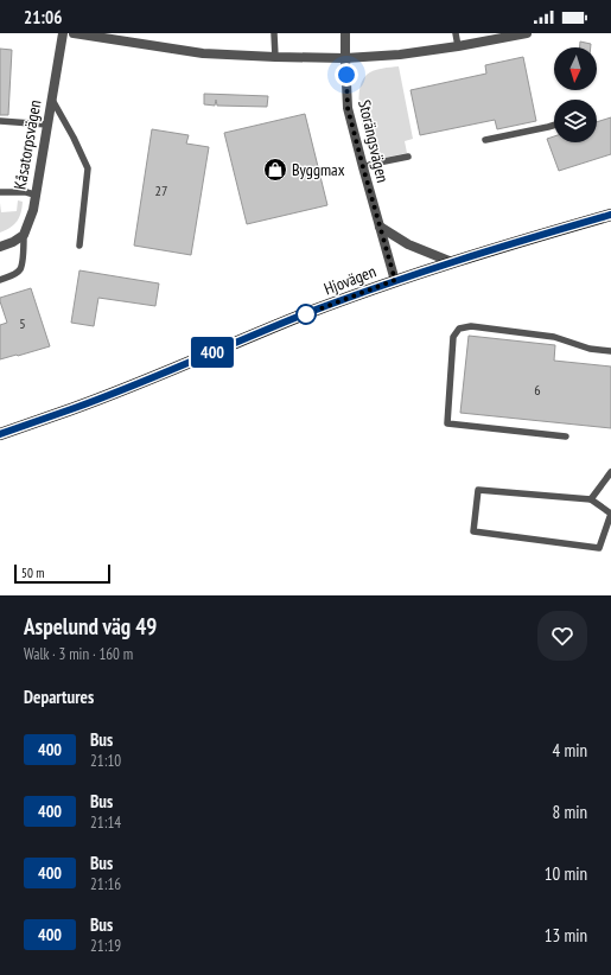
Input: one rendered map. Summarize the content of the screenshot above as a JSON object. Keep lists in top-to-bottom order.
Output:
{
  "streets": {
    "main road": ["Hjovägen"],
    "street": ["Storängsvägen", "Kåsatorpsvägen"]
  },
  "crossings": [
    ["Storängsvägen", "Hjovägen"]
  ],
  "places": {
    "shop": ["Byggmax"]
  },
  "lines": ["bus line 400"],
  "house_numbers": ["27", "5", "6"],
  "scale_bar": "50 m",
  "north": "bottom",
  "page": {
    "status": "21:06",
    "on_map": "400",
    "scale": "50 m",
    "heading": [
      ["Aspelund väg 49", "Walk · 3 min · 160 m"],
      "Departures"
    ],
    "list": [
      {
        "mark": "400",
        "name": "Bus",
        "note": "21:10",
        "value": "4 min"
      },
      {
        "mark": "400",
        "name": "Bus",
        "note": "21:14",
        "value": "8 min"
      },
      {
        "mark": "400",
        "name": "Bus",
        "note": "21:16",
        "value": "10 min"
      },
      {
        "mark": "400",
        "name": "Bus",
        "note": "21:19",
        "value": "13 min"
      }
    ]
  }
}
